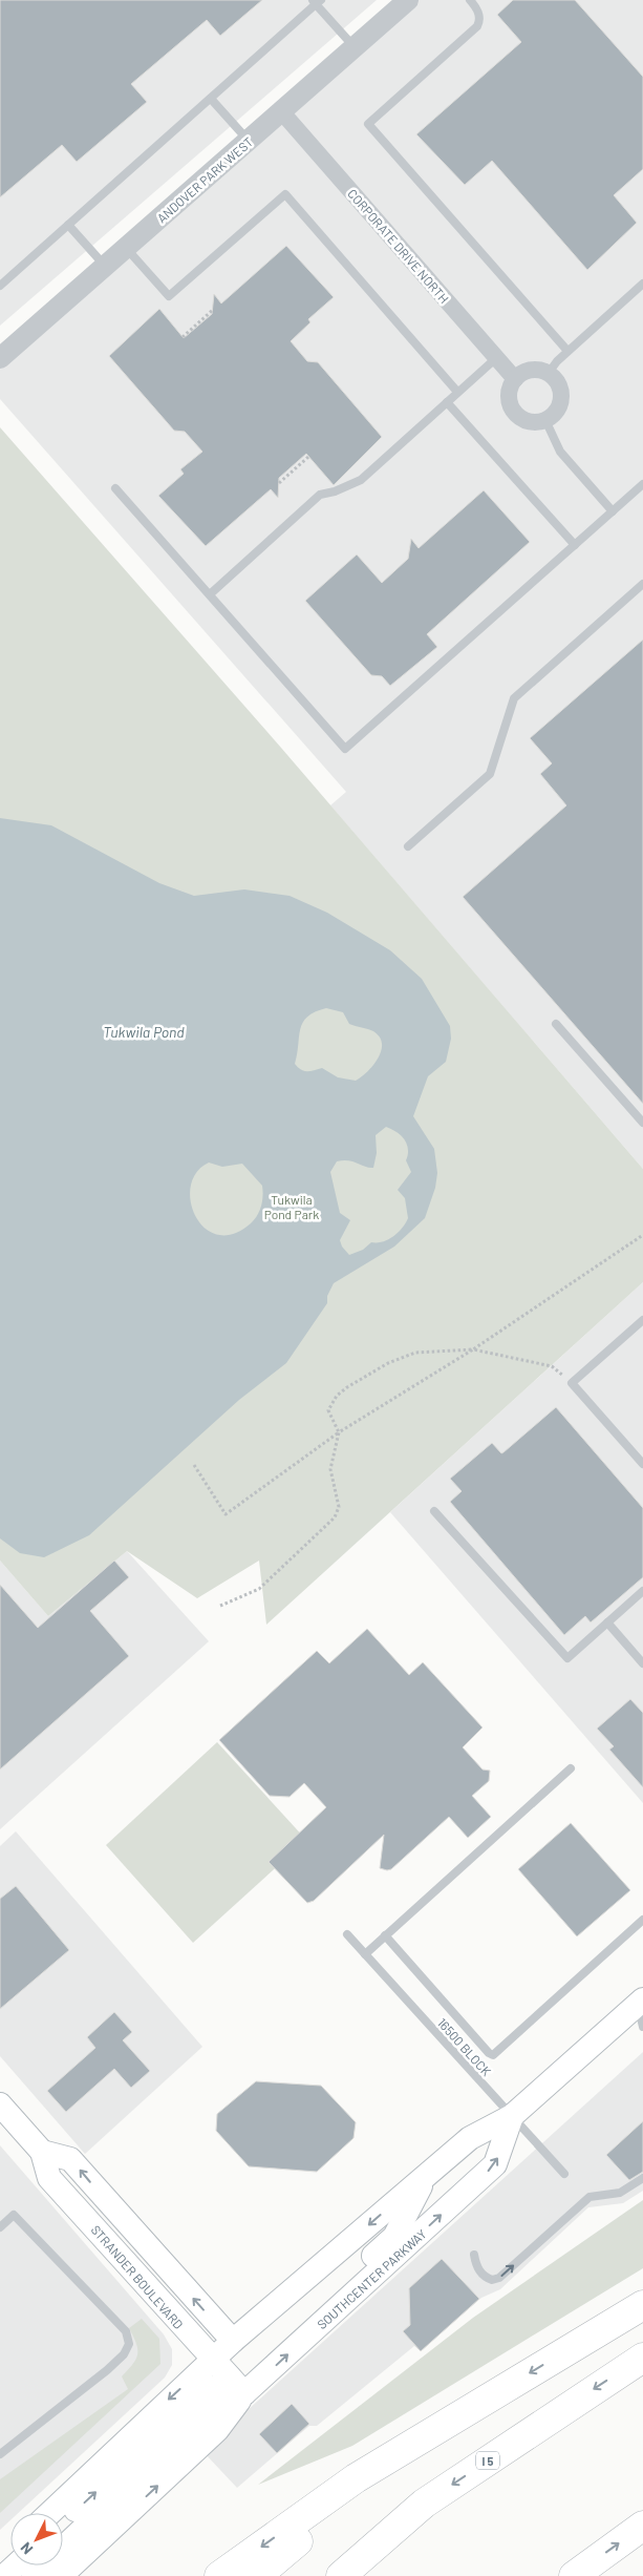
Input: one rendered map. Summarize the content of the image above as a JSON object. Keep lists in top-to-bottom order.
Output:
{
  "streets": {
    "highway": ["I 5"],
    "main road": ["STRANDER BOULEVARD", "SOUTHCENTER PARKWAY"],
    "street": ["ANDOVER PARK WEST", "CORPORATE DRIVE NORTH"],
    "lane": ["16500 BLOCK"]
  },
  "crossings": [
    ["ANDOVER PARK WEST", "CORPORATE DRIVE NORTH"],
    ["16500 BLOCK", "SOUTHCENTER PARKWAY"],
    ["STRANDER BOULEVARD", "SOUTHCENTER PARKWAY"]
  ],
  "water": ["Tukwila Pond"],
  "parks": ["Tukwila Pond Park"],
  "north": "bottom left"
}
